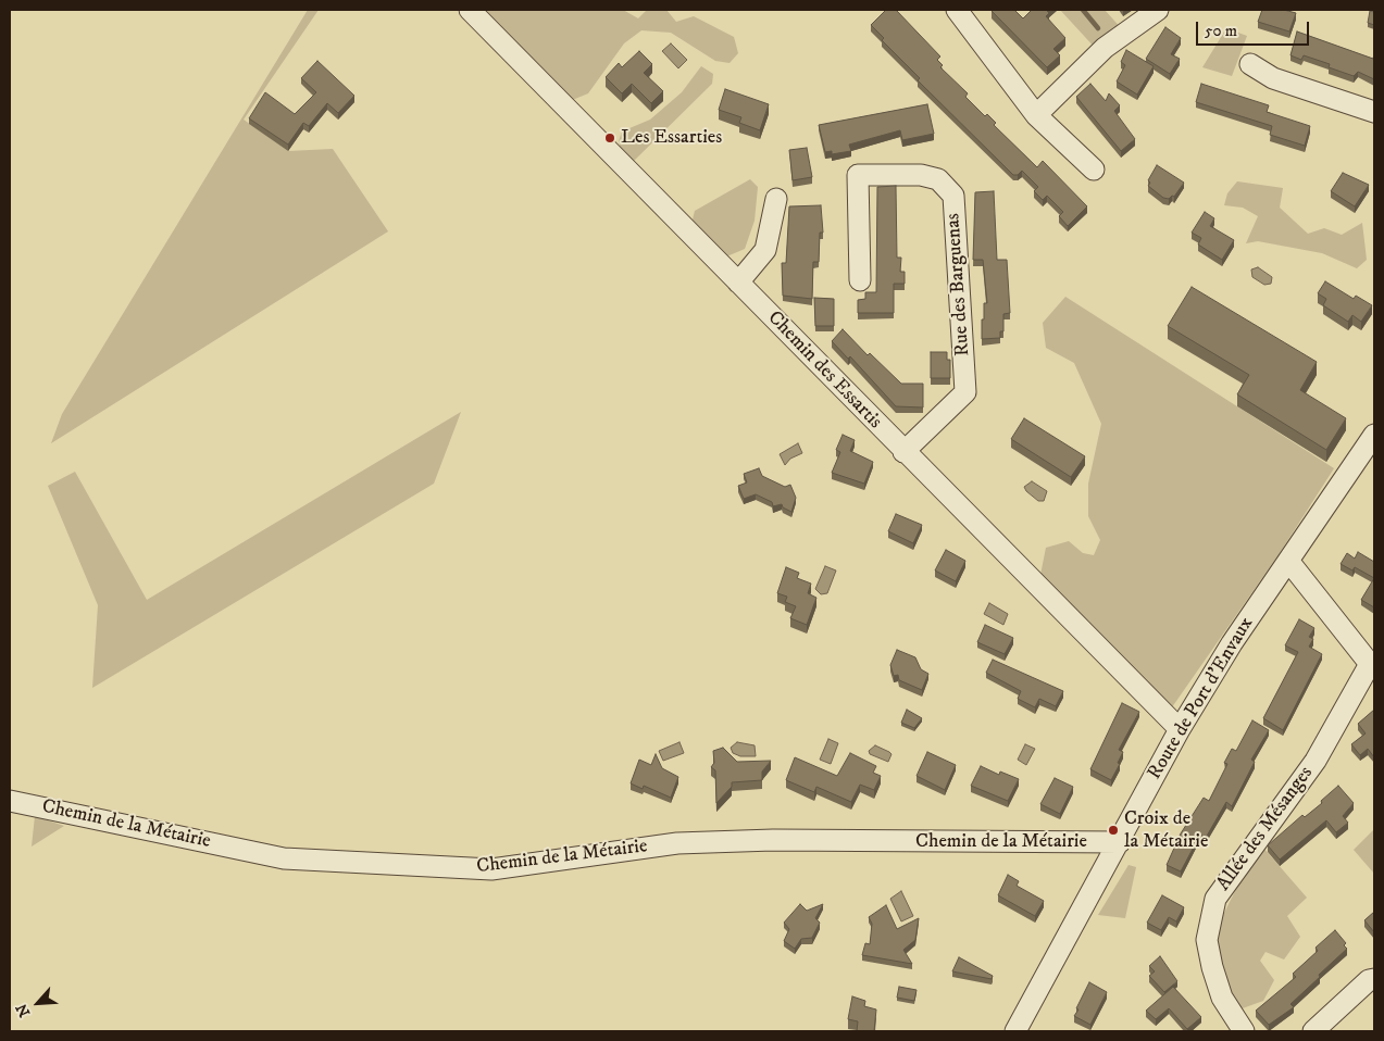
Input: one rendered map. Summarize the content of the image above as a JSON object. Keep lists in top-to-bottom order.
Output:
{
  "streets": {
    "street": [
      "Rue des Barguenas",
      "Chemin des Essartis",
      "Route de Port d'Envaux",
      "Chemin de la Métairie",
      "Allée des Mésanges"
    ]
  },
  "crossings": [
    ["Rue des Barguenas", "Chemin des Essartis"],
    ["Chemin des Essartis", "Route de Port d'Envaux"],
    ["Route de Port d'Envaux", "Chemin de la Métairie"]
  ],
  "places": ["Les Essarties", "Croix de la Métairie"],
  "scale_bar": "50 m",
  "north": "bottom left"
}
